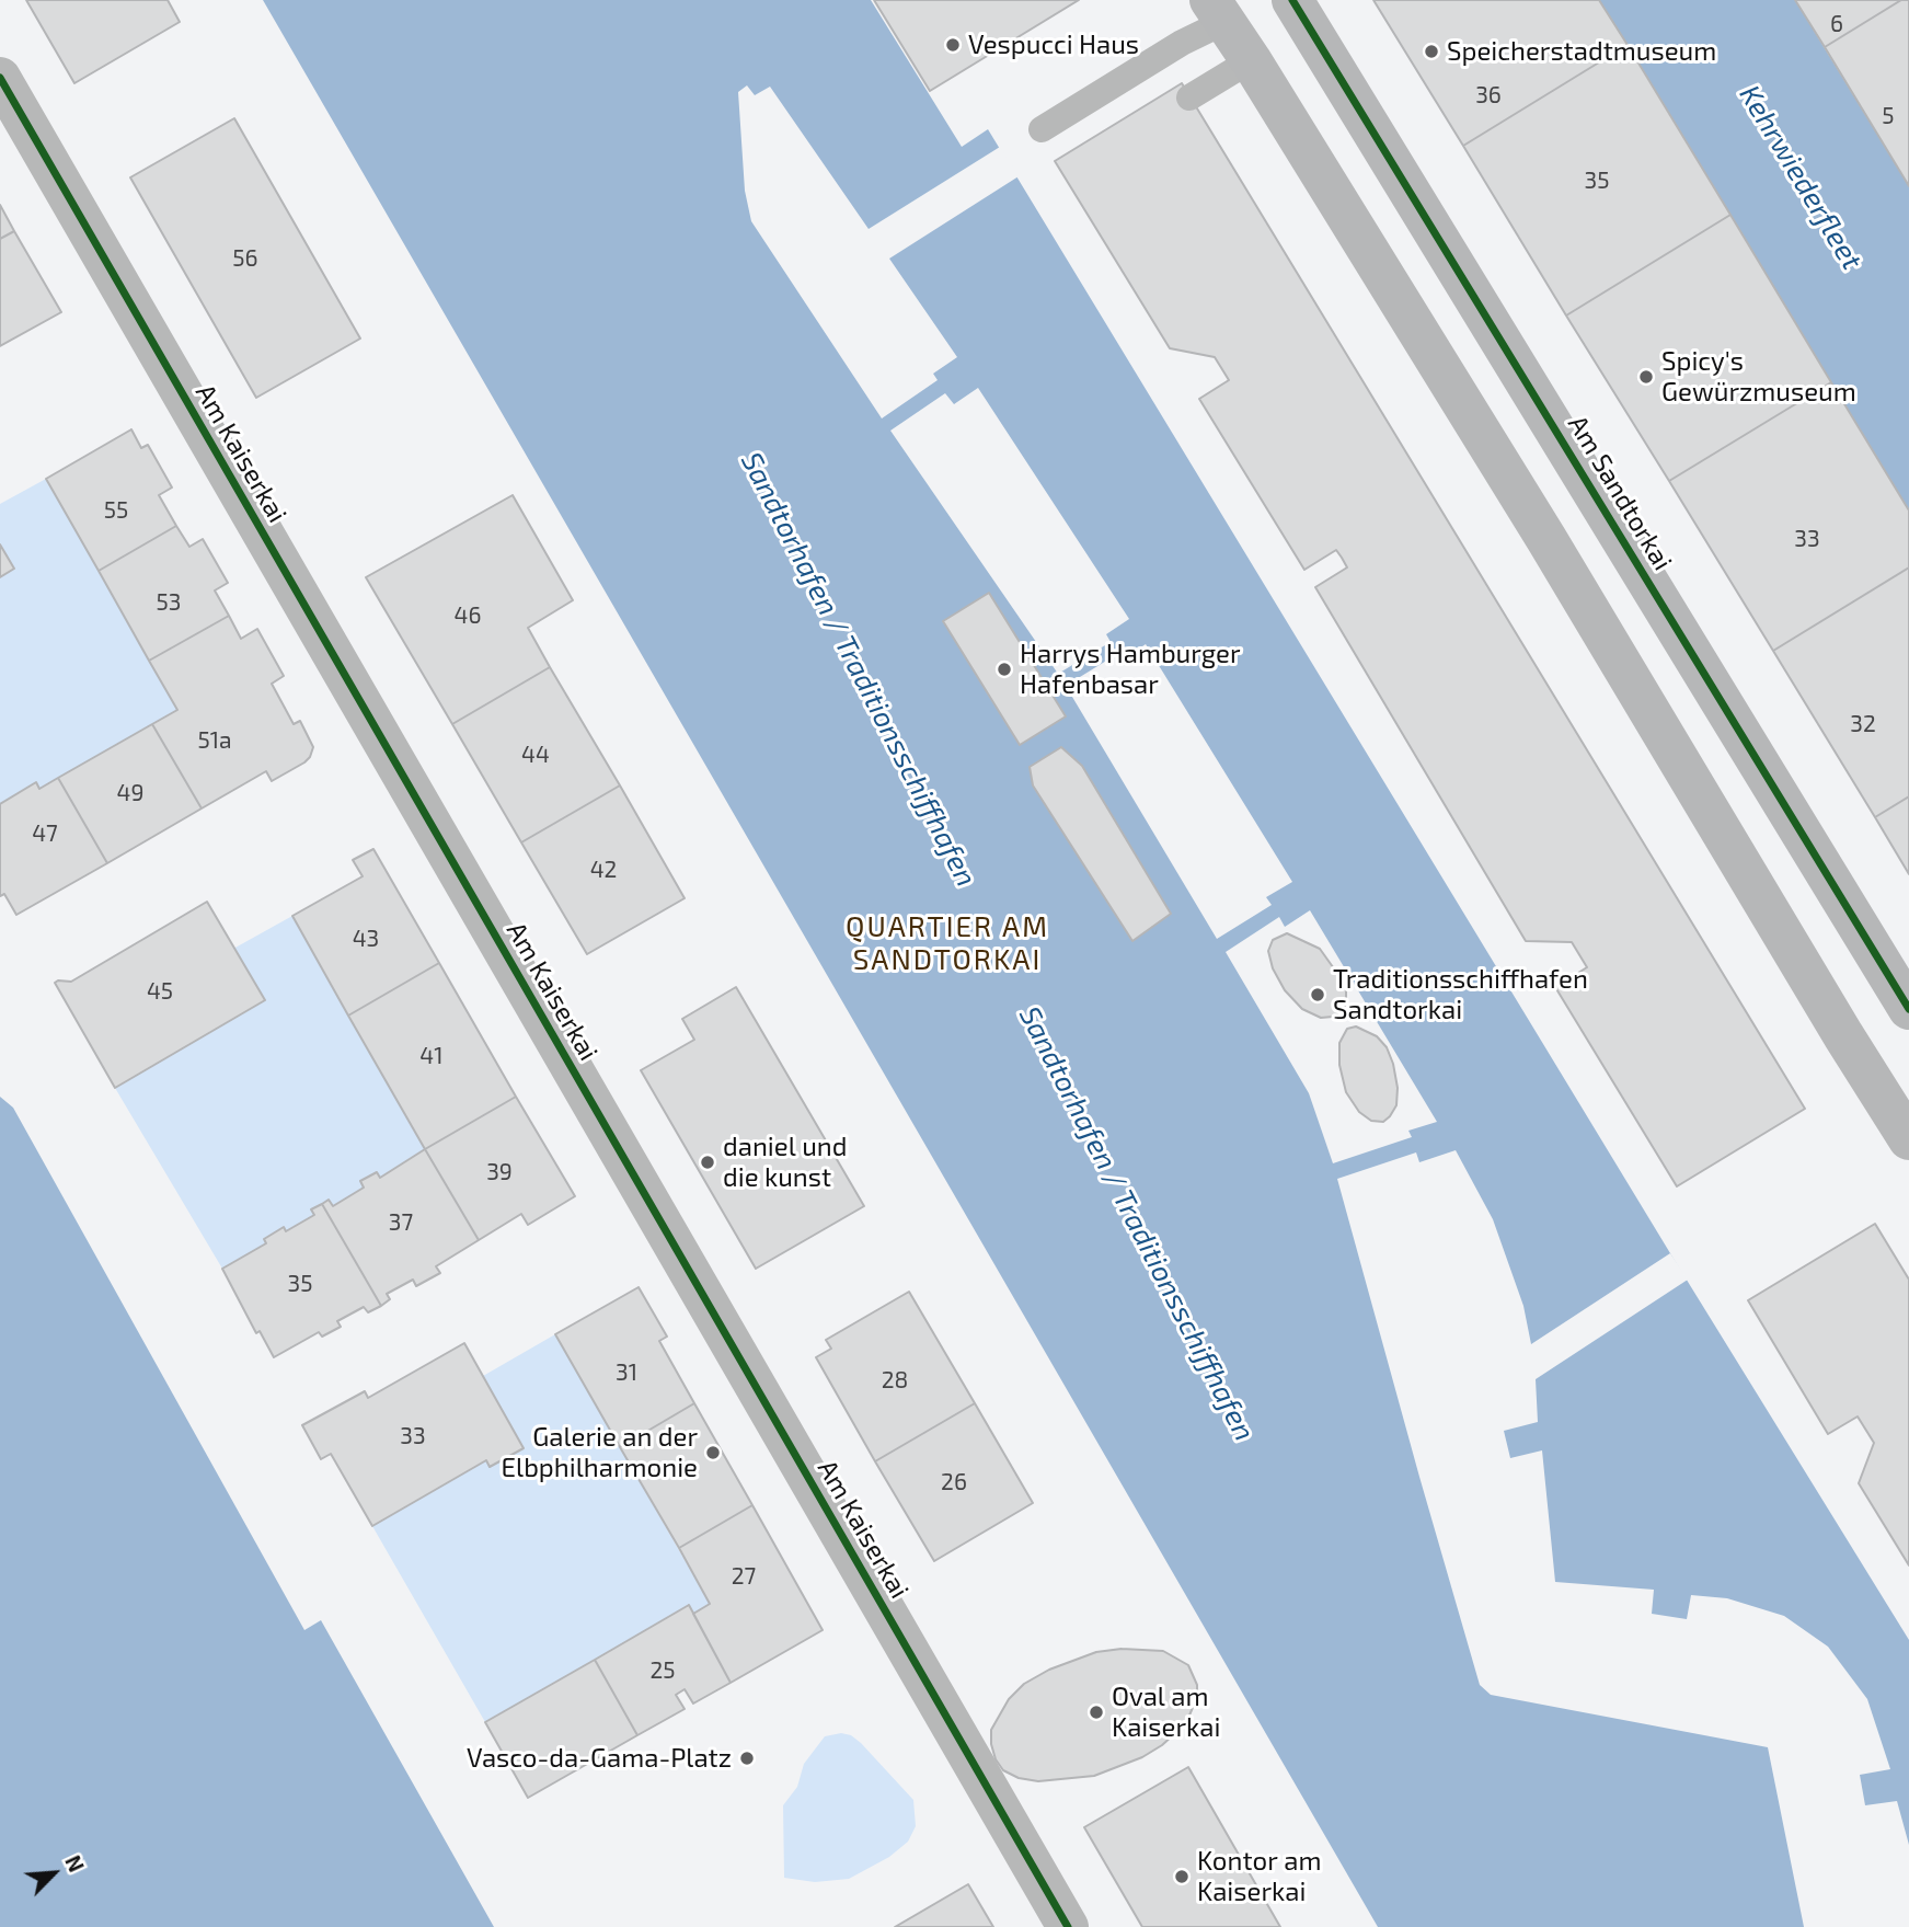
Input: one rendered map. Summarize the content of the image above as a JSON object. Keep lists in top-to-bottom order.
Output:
{
  "streets": {
    "main road": ["Am Sandtorkai"],
    "street": ["Am Kaiserkai"]
  },
  "districts": ["QUARTIER AM SANDTORKAI"],
  "water": ["Kehrwiederfleet", "Sandtorhafen / Traditionsschiffhafen"],
  "places": [
    "Vespucci Haus",
    "Speicherstadtmuseum",
    "Spicy's Gewürzmuseum",
    "Harrys Hamburger Hafenbasar",
    "Traditionsschiffhafen Sandtorkai",
    "daniel und die kunst",
    "Galerie an der Elbphilharmonie",
    "Oval am Kaiserkai",
    "Vasco-da-Gama-Platz",
    "Kontor am Kaiserkai"
  ],
  "house_numbers": [
    "6",
    "36",
    "5",
    "35",
    "56",
    "55",
    "33",
    "53",
    "46",
    "32",
    "51a",
    "44",
    "49",
    "47",
    "42",
    "43",
    "45",
    "41",
    "39",
    "37",
    "35",
    "31",
    "28",
    "33",
    "26",
    "27",
    "25"
  ],
  "north": "top right"
}
